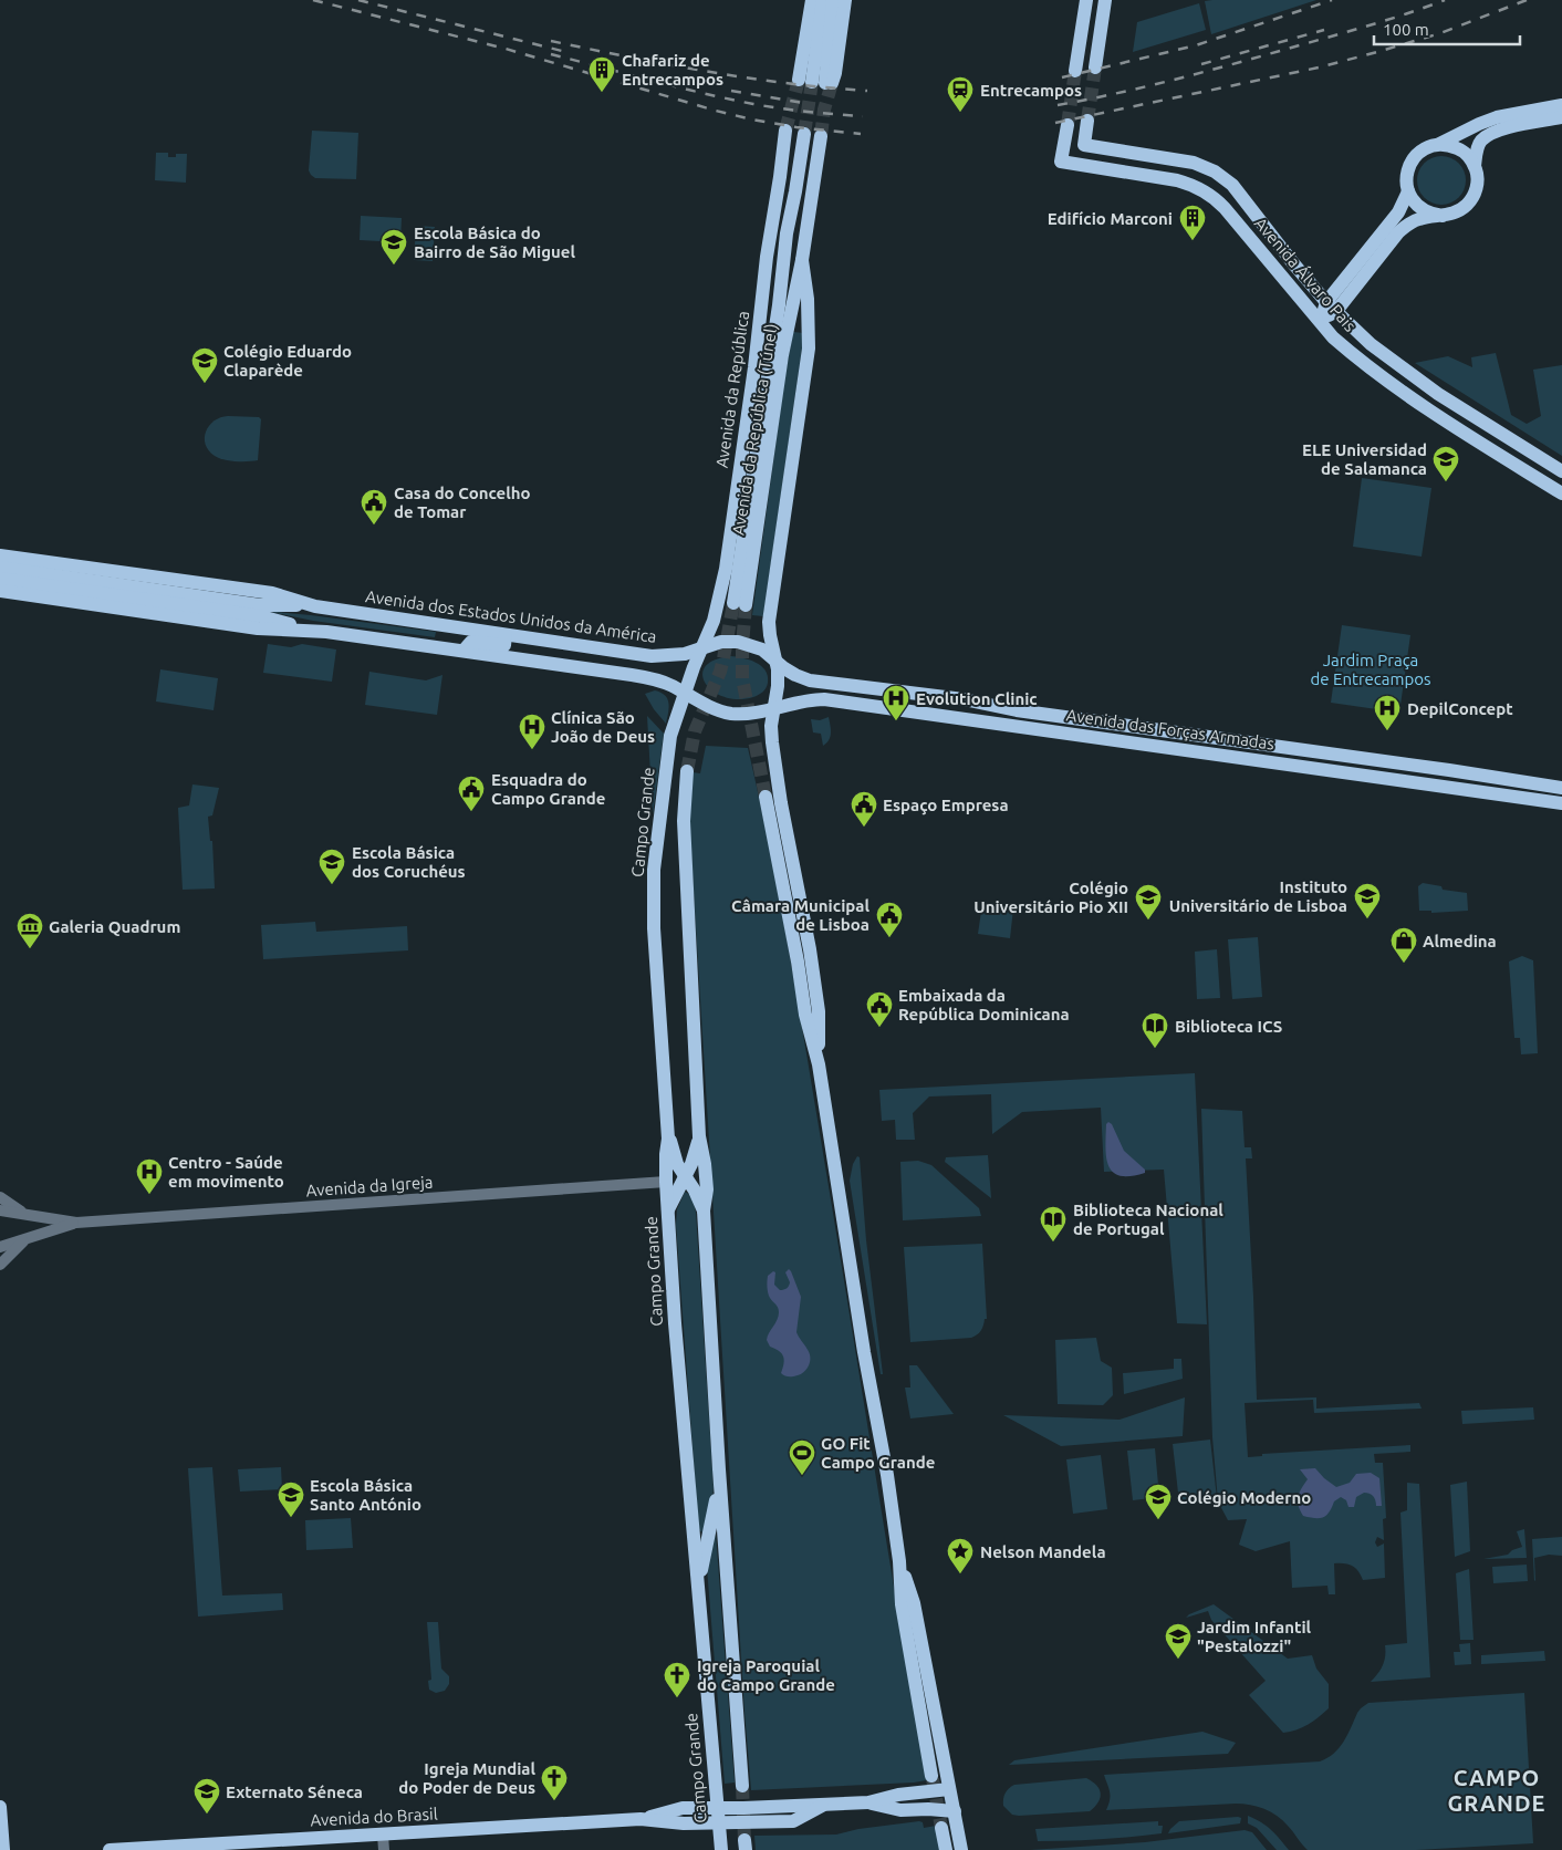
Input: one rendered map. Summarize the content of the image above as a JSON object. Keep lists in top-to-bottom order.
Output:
{
  "streets": {
    "main road": [
      "Avenida Álvaro Pais",
      "Avenida da República",
      "Avenida da República (Túnel)",
      "Avenida dos Estados Unidos da América",
      "Avenida das Forças Armadas",
      "Campo Grande",
      "Avenida do Brasil"
    ],
    "street": ["Avenida da Igreja"]
  },
  "crossings": [
    ["Avenida da República", "Avenida dos Estados Unidos da América"],
    ["Avenida da República", "Avenida das Forças Armadas"],
    ["Avenida da República", "Campo Grande"],
    ["Avenida dos Estados Unidos da América", "Avenida das Forças Armadas"],
    ["Avenida dos Estados Unidos da América", "Campo Grande"],
    ["Avenida das Forças Armadas", "Campo Grande"],
    ["Campo Grande", "Avenida da Igreja"],
    ["Campo Grande", "Avenida do Brasil"]
  ],
  "districts": ["CAMPO GRANDE"],
  "parks": ["Jardim Praça de Entrecampos"],
  "places": {
    "building": ["Chafariz de Entrecampos", "Edifício Marconi"],
    "station": ["Entrecampos"],
    "school or university": [
      "Escola Básica do Bairro de São Miguel",
      "Colégio Eduardo Claparède",
      "ELE Universidad de Salamanca",
      "Escola Básica dos Coruchéus",
      "Instituto Universitário de Lisboa",
      "Colégio Universitário Pio XII",
      "Escola Básica Santo António",
      "Colégio Moderno",
      "Jardim Infantil \"Pestalozzi\"",
      "Externato Séneca"
    ],
    "public building": [
      "Casa do Concelho de Tomar",
      "Esquadra do Campo Grande",
      "Espaço Empresa",
      "Câmara Municipal de Lisboa",
      "Embaixada da República Dominicana"
    ],
    "hospital": [
      "Evolution Clinic",
      "DepilConcept",
      "Clínica São João de Deus",
      "Centro - Saúde em movimento"
    ],
    "museum": ["Galeria Quadrum"],
    "shop": ["Almedina"],
    "library": ["Biblioteca ICS", "Biblioteca Nacional de Portugal"],
    "sports": ["GO Fit Campo Grande"],
    "place": ["Nelson Mandela"],
    "church": ["Igreja Paroquial do Campo Grande", "Igreja Mundial do Poder de Deus"]
  },
  "scale_bar": "100 m"
}
